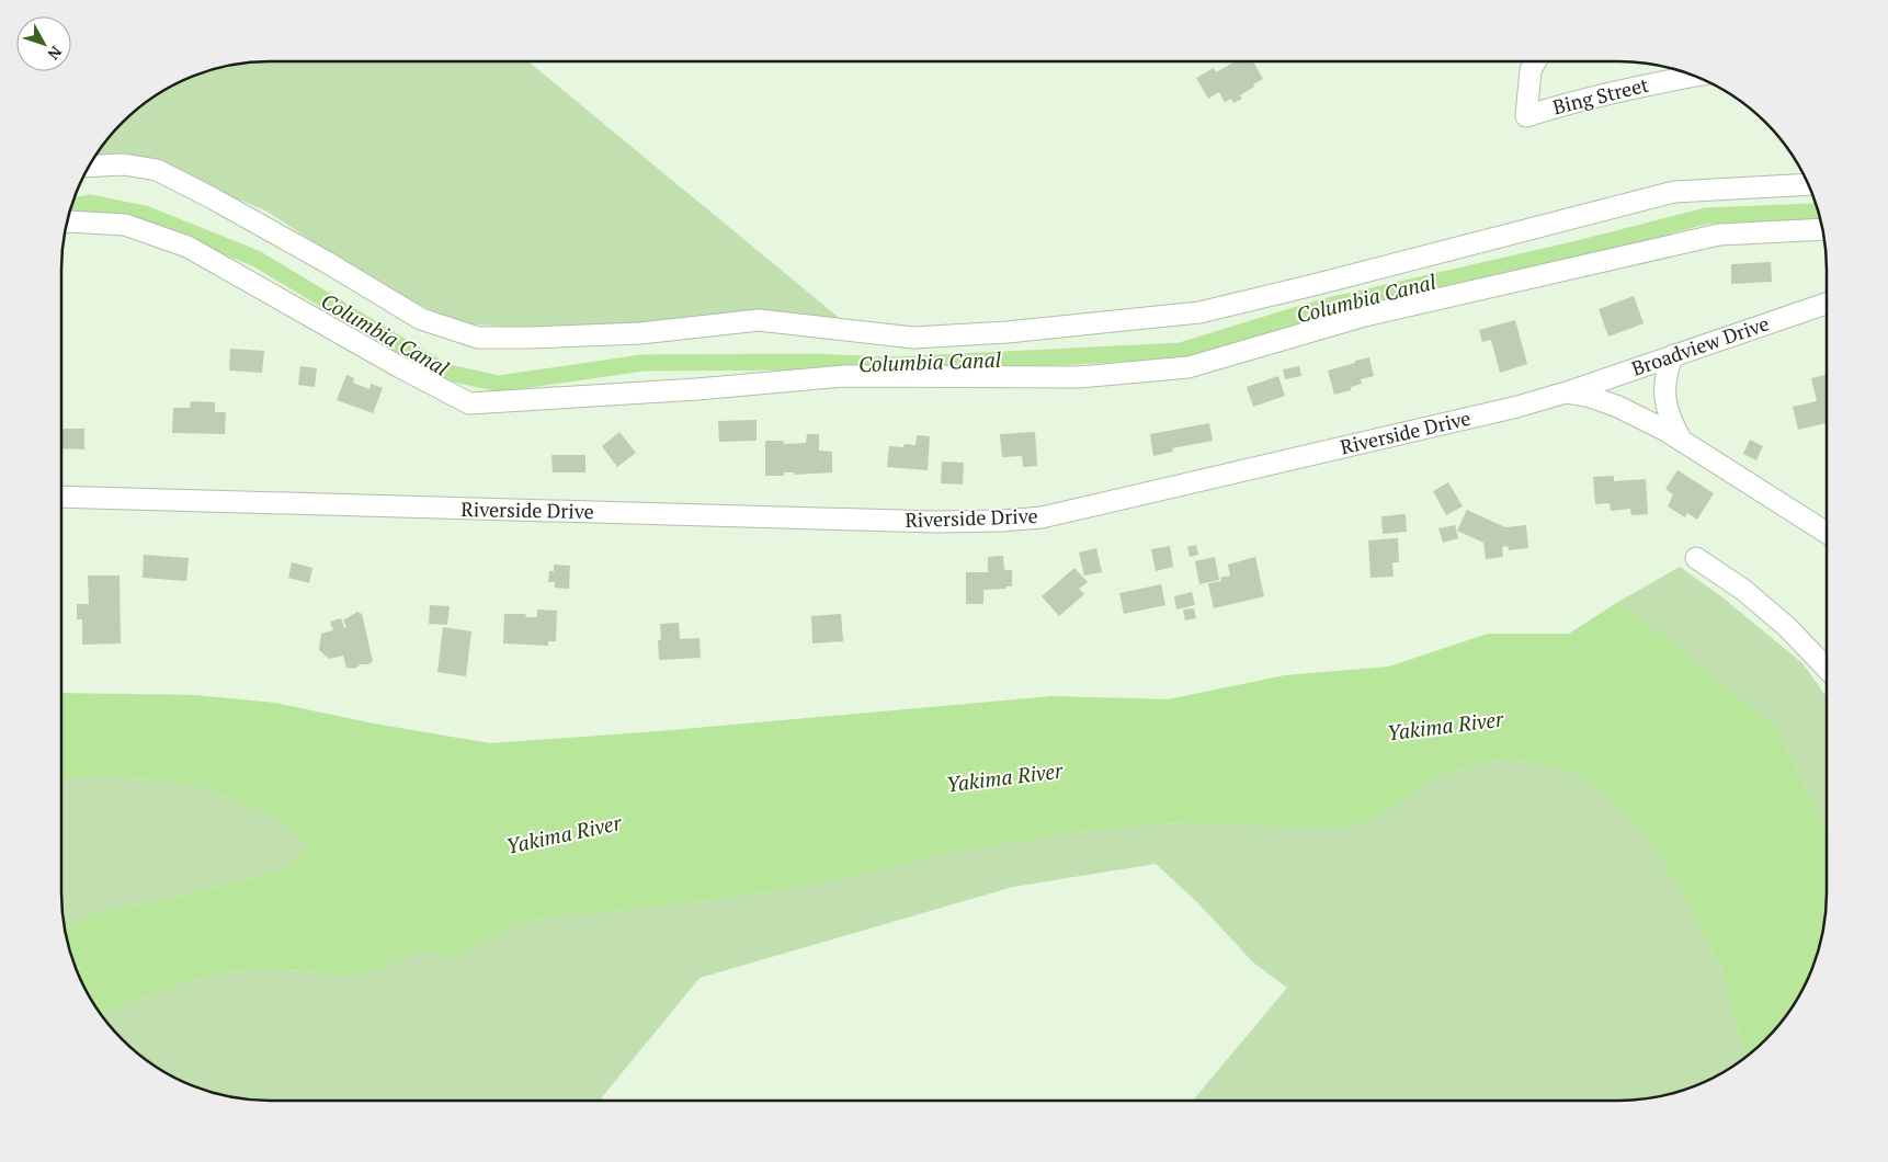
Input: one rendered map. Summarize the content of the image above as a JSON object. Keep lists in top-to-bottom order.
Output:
{
  "streets": {
    "street": ["Bing Street", "Broadview Drive", "Riverside Drive"]
  },
  "crossings": [
    ["Broadview Drive", "Riverside Drive"]
  ],
  "water": ["Columbia Canal", "Yakima River"],
  "north": "bottom right"
}
